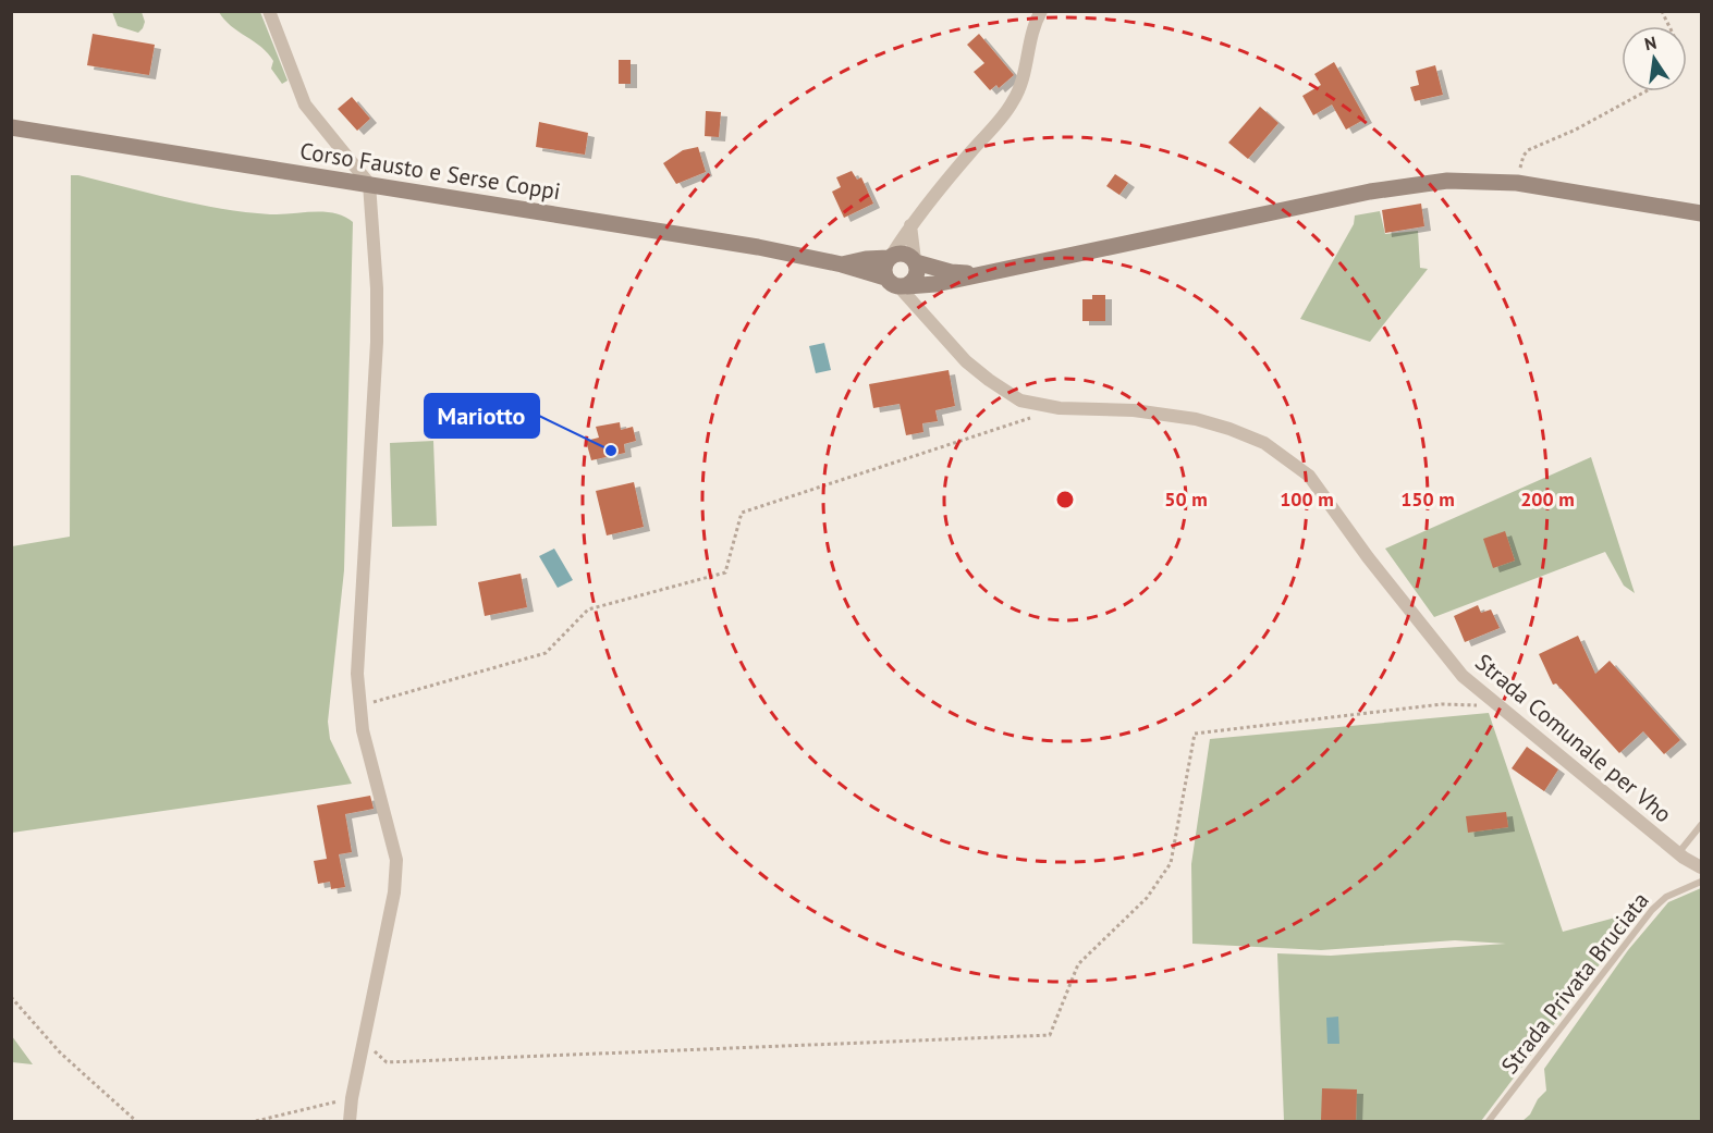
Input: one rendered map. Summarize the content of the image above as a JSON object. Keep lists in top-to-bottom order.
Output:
{
  "streets": {
    "street": ["Corso Fausto e Serse Coppi", "Strada Comunale per Vho"],
    "lane": ["Strada Privata Bruciata"]
  },
  "crossings": [
    ["Corso Fausto e Serse Coppi", "Strada Comunale per Vho"]
  ],
  "places": ["Mariotto"],
  "north": "top",
  "rings": [
    "50 m",
    "100 m",
    "150 m",
    "200 m"
  ]
}
